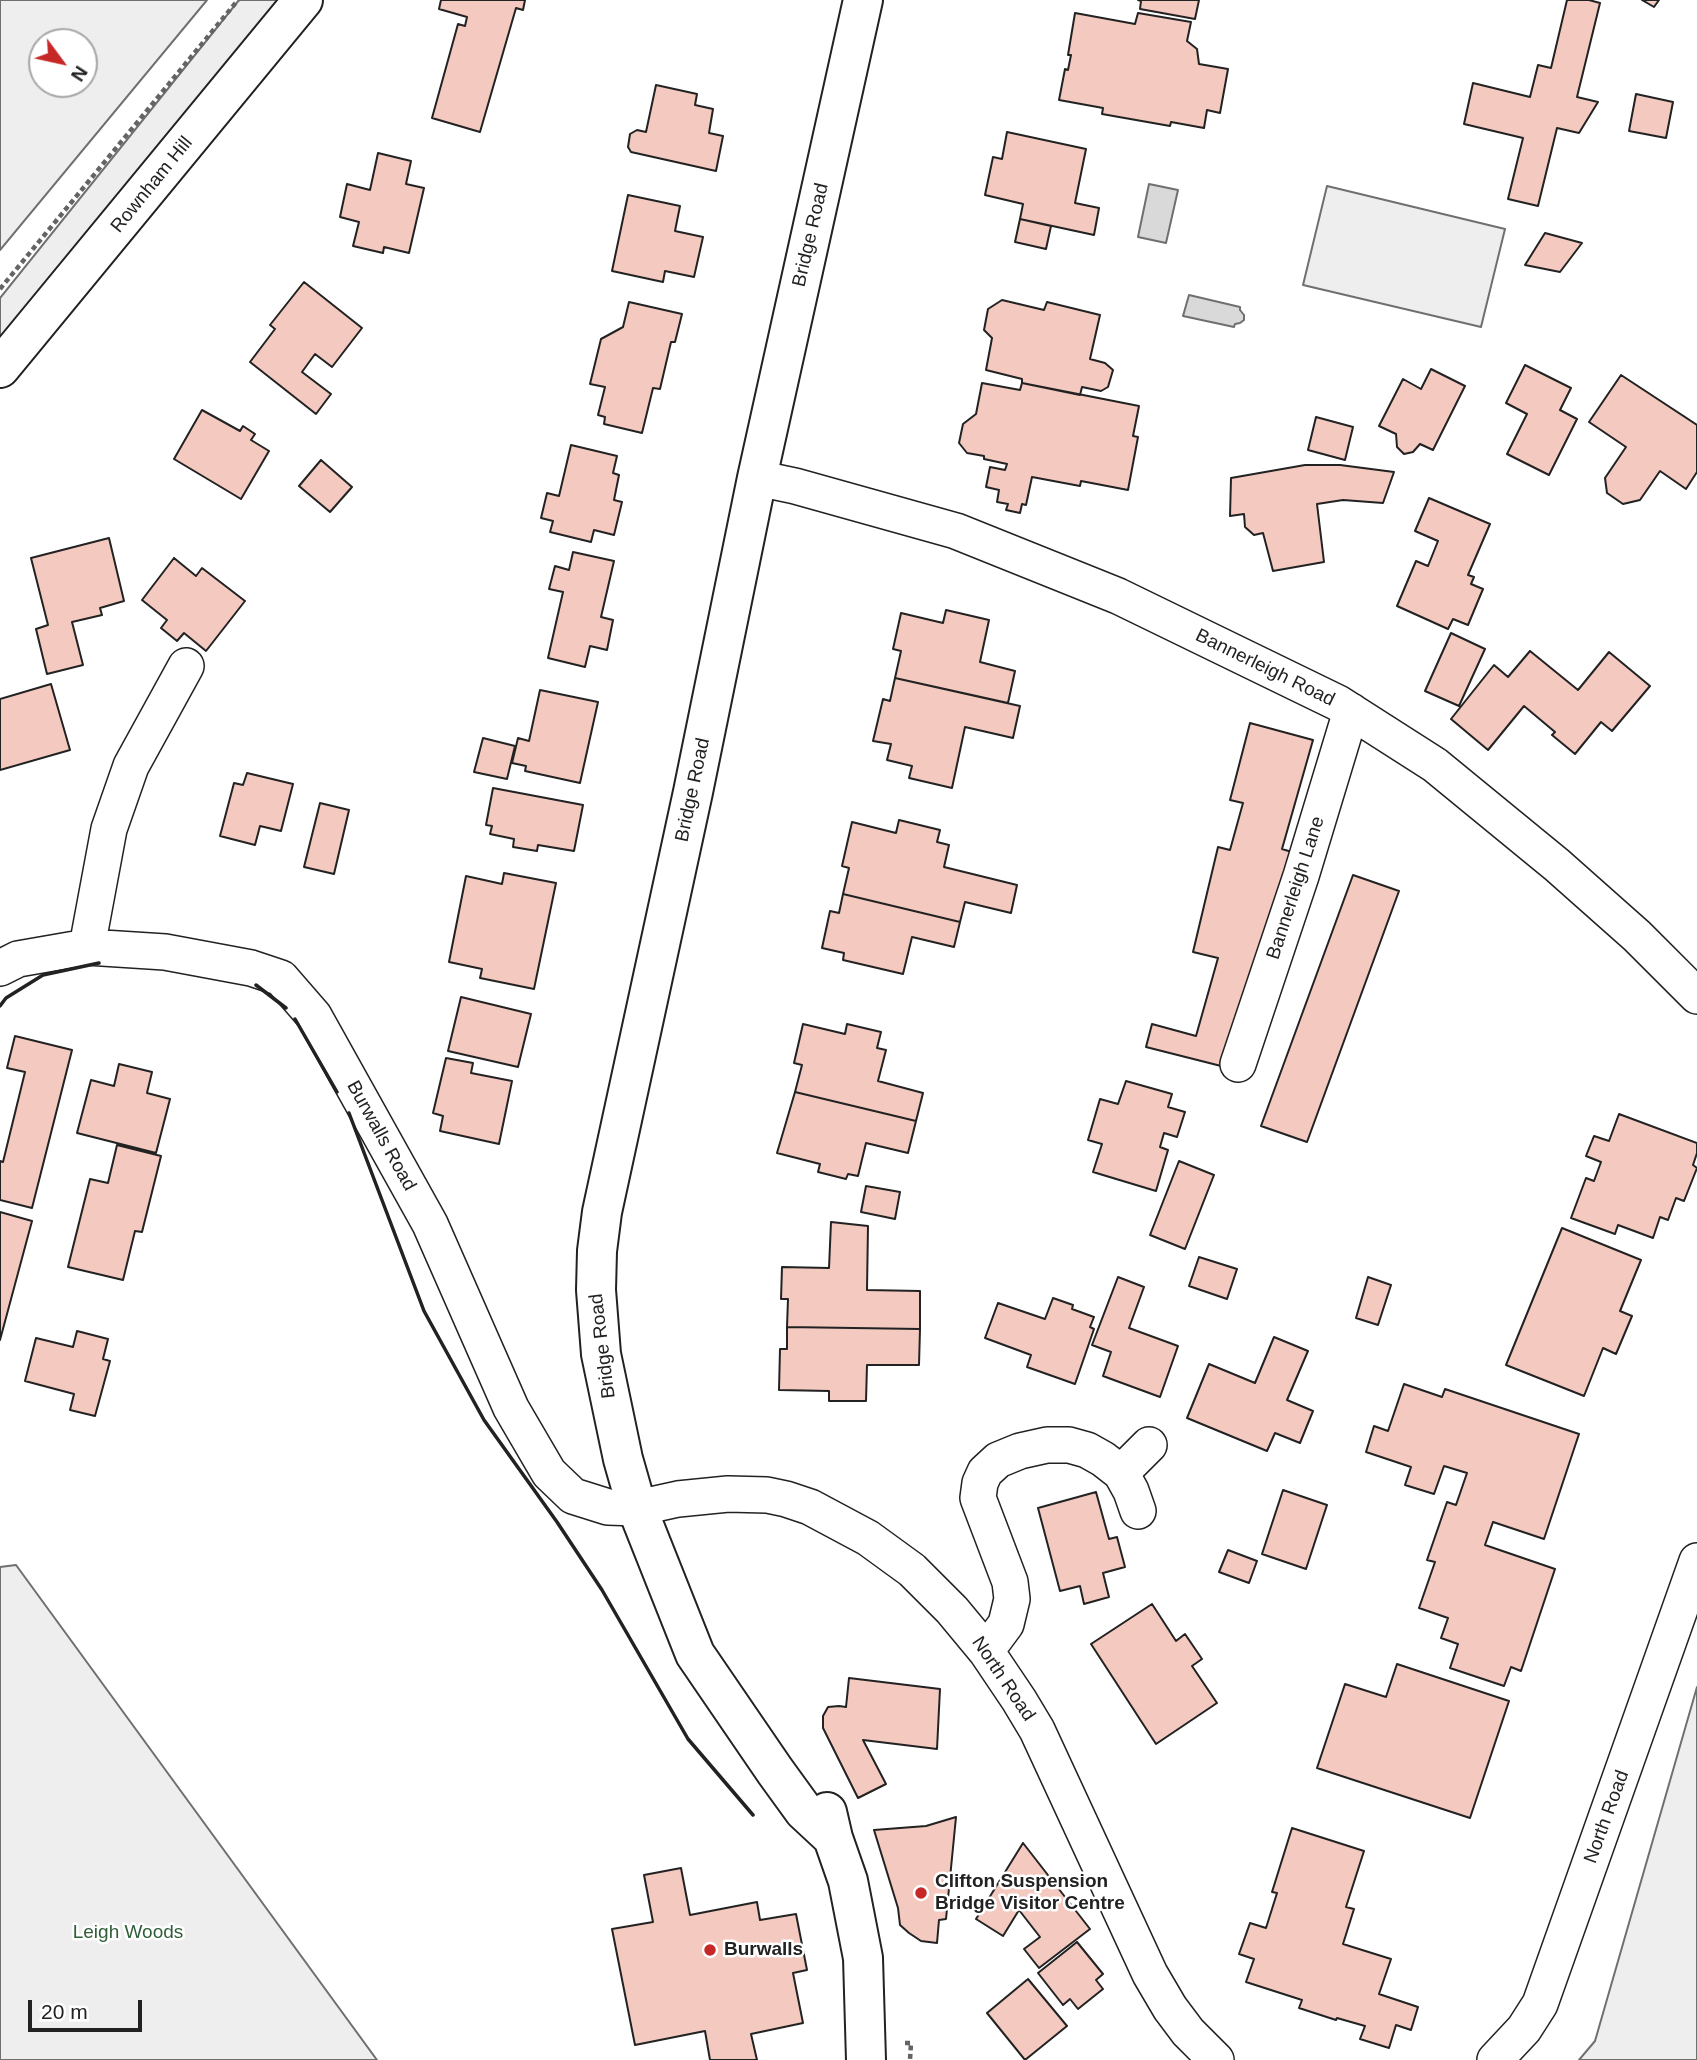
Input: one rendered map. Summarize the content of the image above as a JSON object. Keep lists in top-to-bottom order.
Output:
{
  "streets": {
    "main road": ["Rownham Hill", "Bridge Road"],
    "street": [
      "Bannerleigh Road",
      "Bannerleigh Lane",
      "Burwalls Road",
      "North Road"
    ]
  },
  "crossings": [
    ["Bridge Road", "Bannerleigh Road"],
    ["Bridge Road", "Burwalls Road"],
    ["Bridge Road", "North Road"],
    ["Bannerleigh Road", "Bannerleigh Lane"],
    ["Burwalls Road", "North Road"]
  ],
  "parks": ["Leigh Woods"],
  "places": ["Clifton Suspension Bridge Visitor Centre", "Burwalls"],
  "scale_bar": "20 m",
  "north": "bottom right"
}
